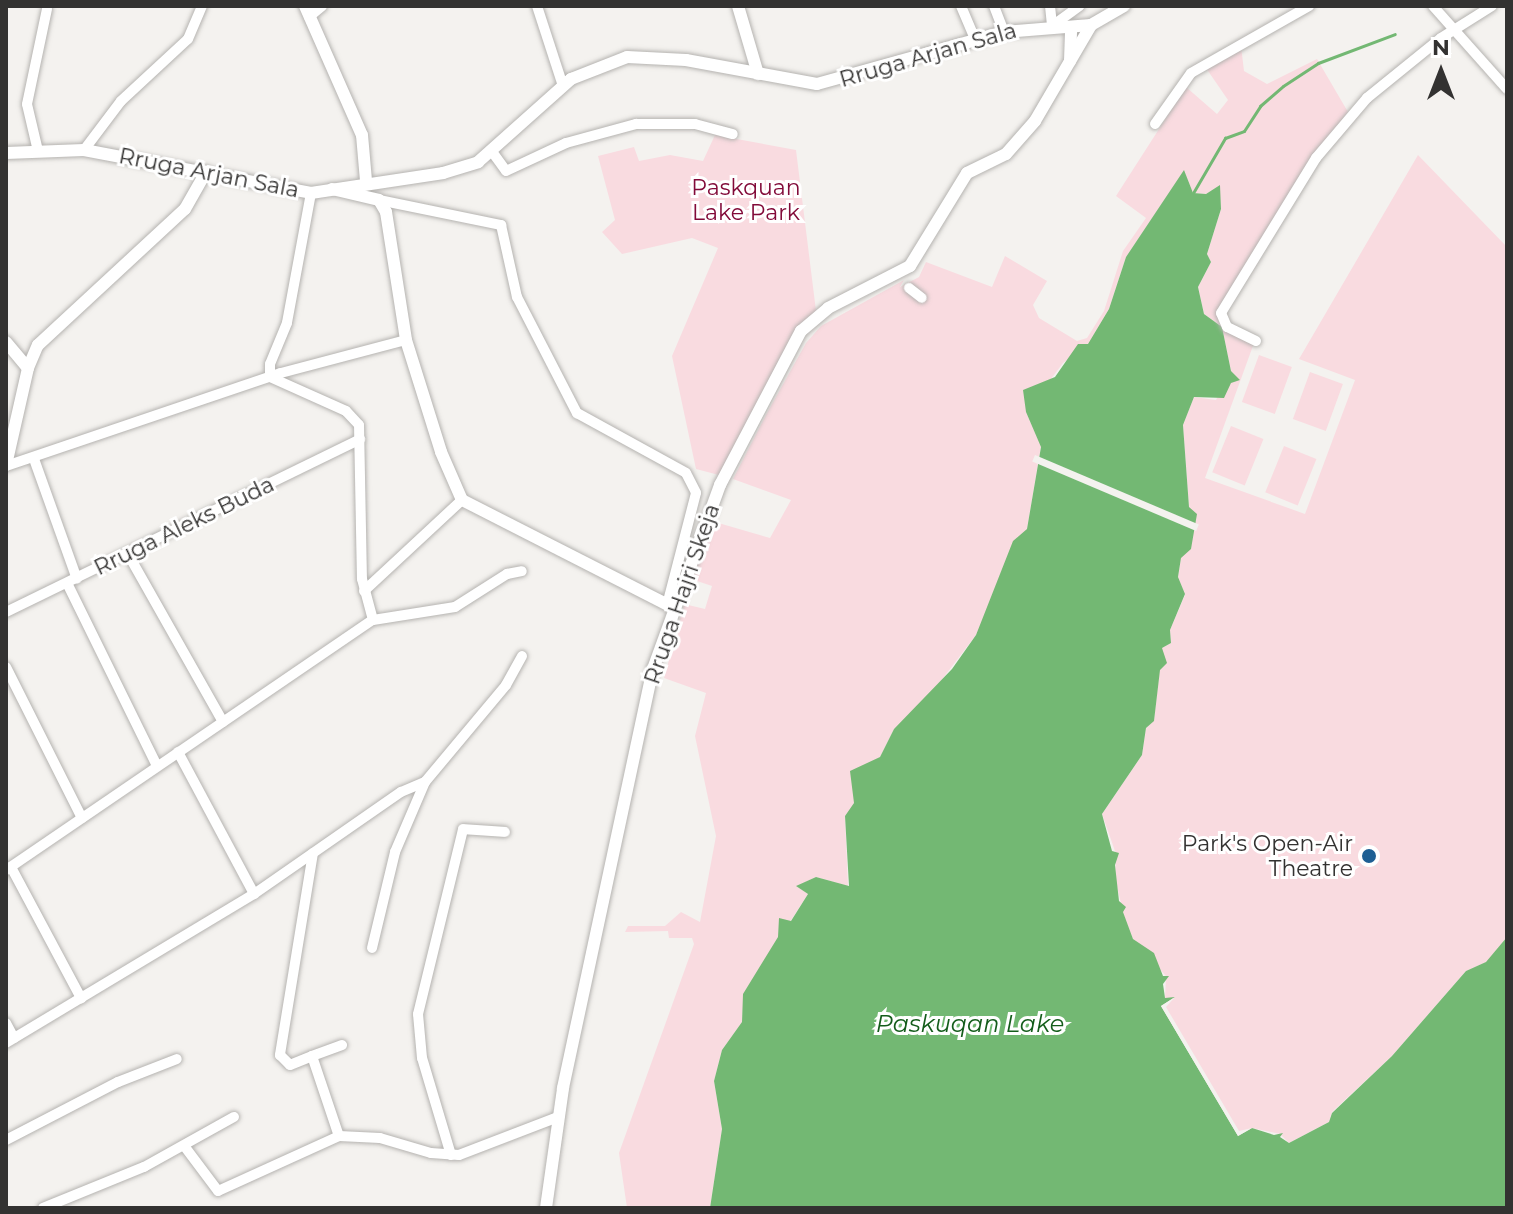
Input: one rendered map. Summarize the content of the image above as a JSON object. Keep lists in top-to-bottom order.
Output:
{
  "streets": {
    "street": ["Rruga Arjan Sala", "Rruga Aleks Buda", "Rruga Hajri Skeja"]
  },
  "crossings": [
    ["Rruga Arjan Sala", "Rruga Hajri Skeja"]
  ],
  "water": ["Paskuqan Lake"],
  "parks": ["Paskquan Lake Park"],
  "places": ["Park's Open-Air Theatre"],
  "north": "top"
}
